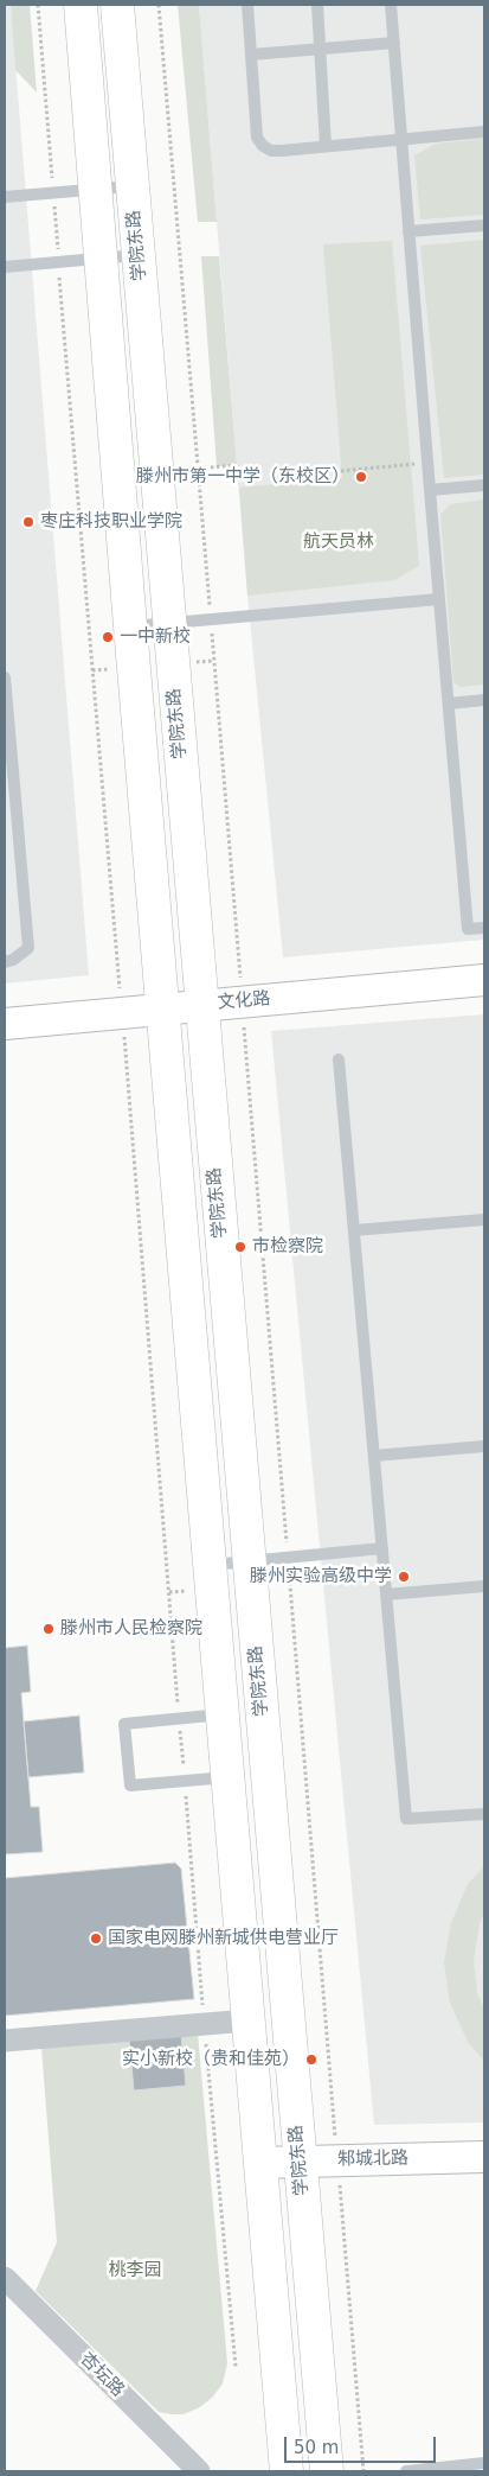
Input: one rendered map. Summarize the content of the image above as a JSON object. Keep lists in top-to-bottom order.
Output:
{
  "streets": {
    "main road": ["学院东路"],
    "street": ["文化路", "邾城北路", "杏坛路"]
  },
  "crossings": [
    ["学院东路", "文化路"],
    ["学院东路", "邾城北路"]
  ],
  "parks": ["航天员林", "桃李园"],
  "places": [
    "滕州市第一中学（东校区）",
    "枣庄科技职业学院",
    "一中新校",
    "市检察院",
    "滕州实验高级中学",
    "滕州市人民检察院",
    "国家电网滕州新城供电营业厅",
    "实小新校（贵和佳苑）"
  ],
  "scale_bar": "50 m"
}
